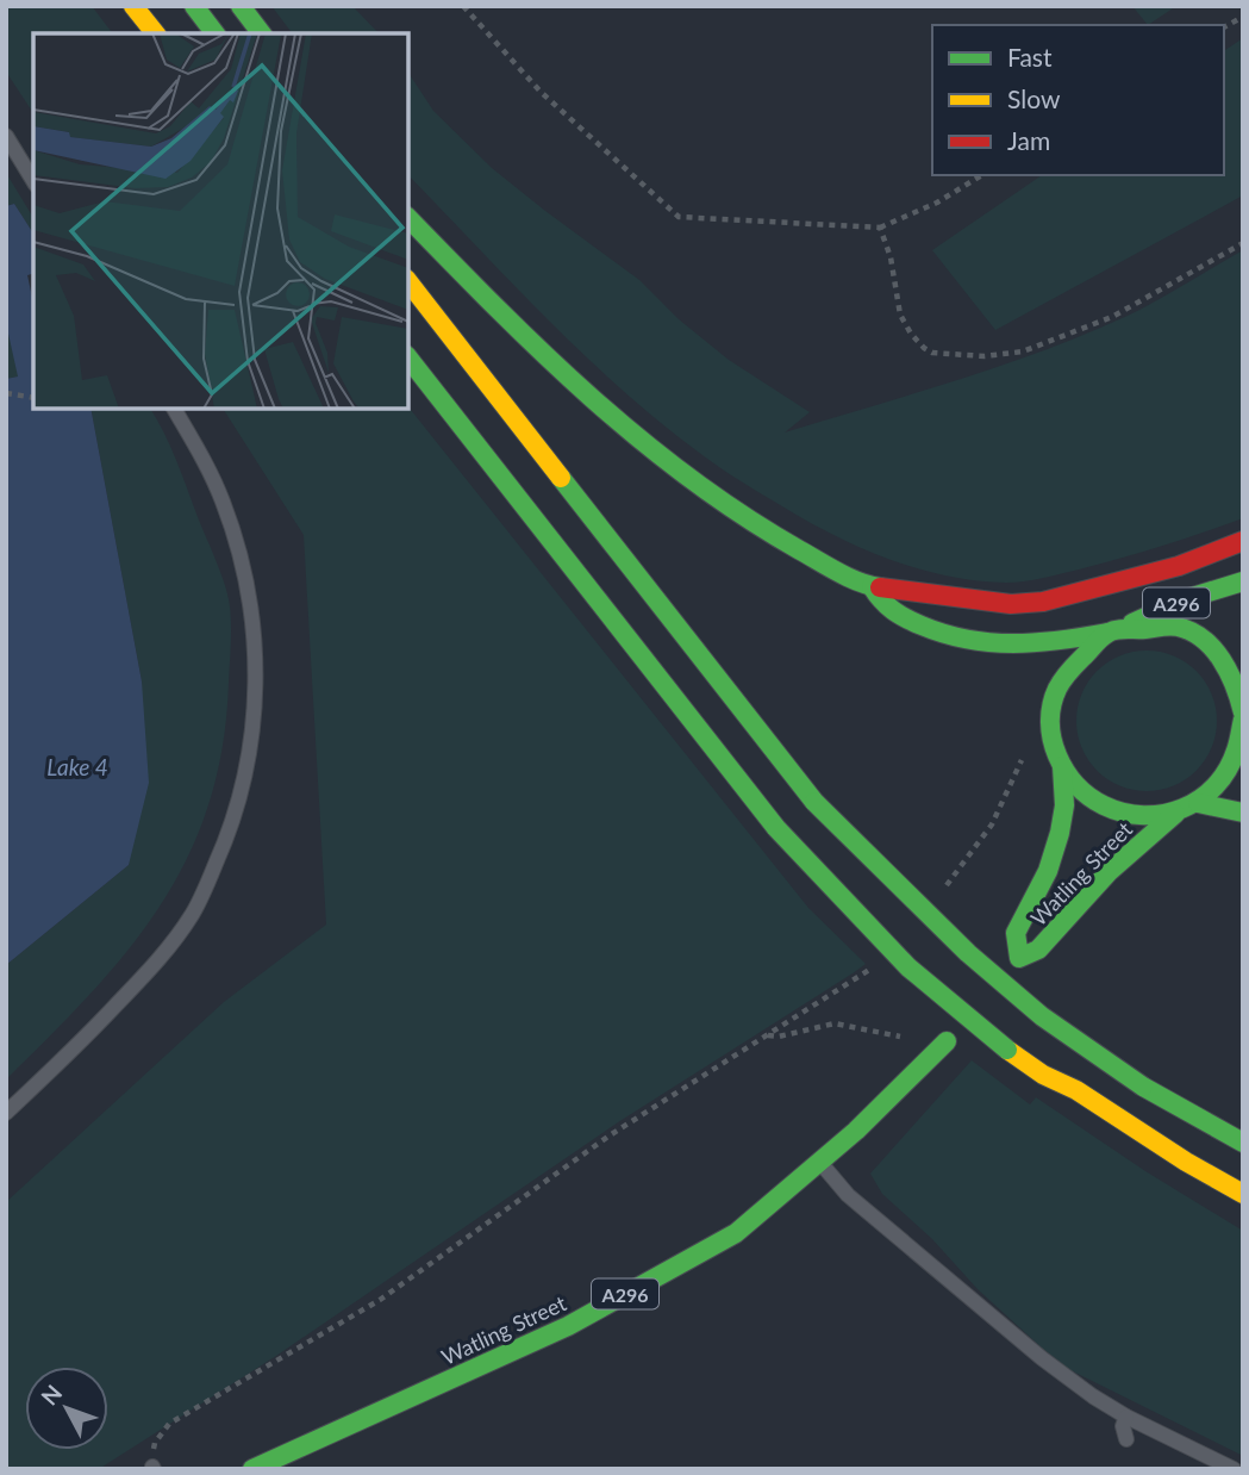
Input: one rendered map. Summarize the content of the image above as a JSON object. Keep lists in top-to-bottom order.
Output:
{
  "streets": {
    "main road": ["A296", "Watling Street"]
  },
  "water": ["Lake 4"],
  "legend": ["Fast", "Slow", "Jam"],
  "north": "top left"
}
